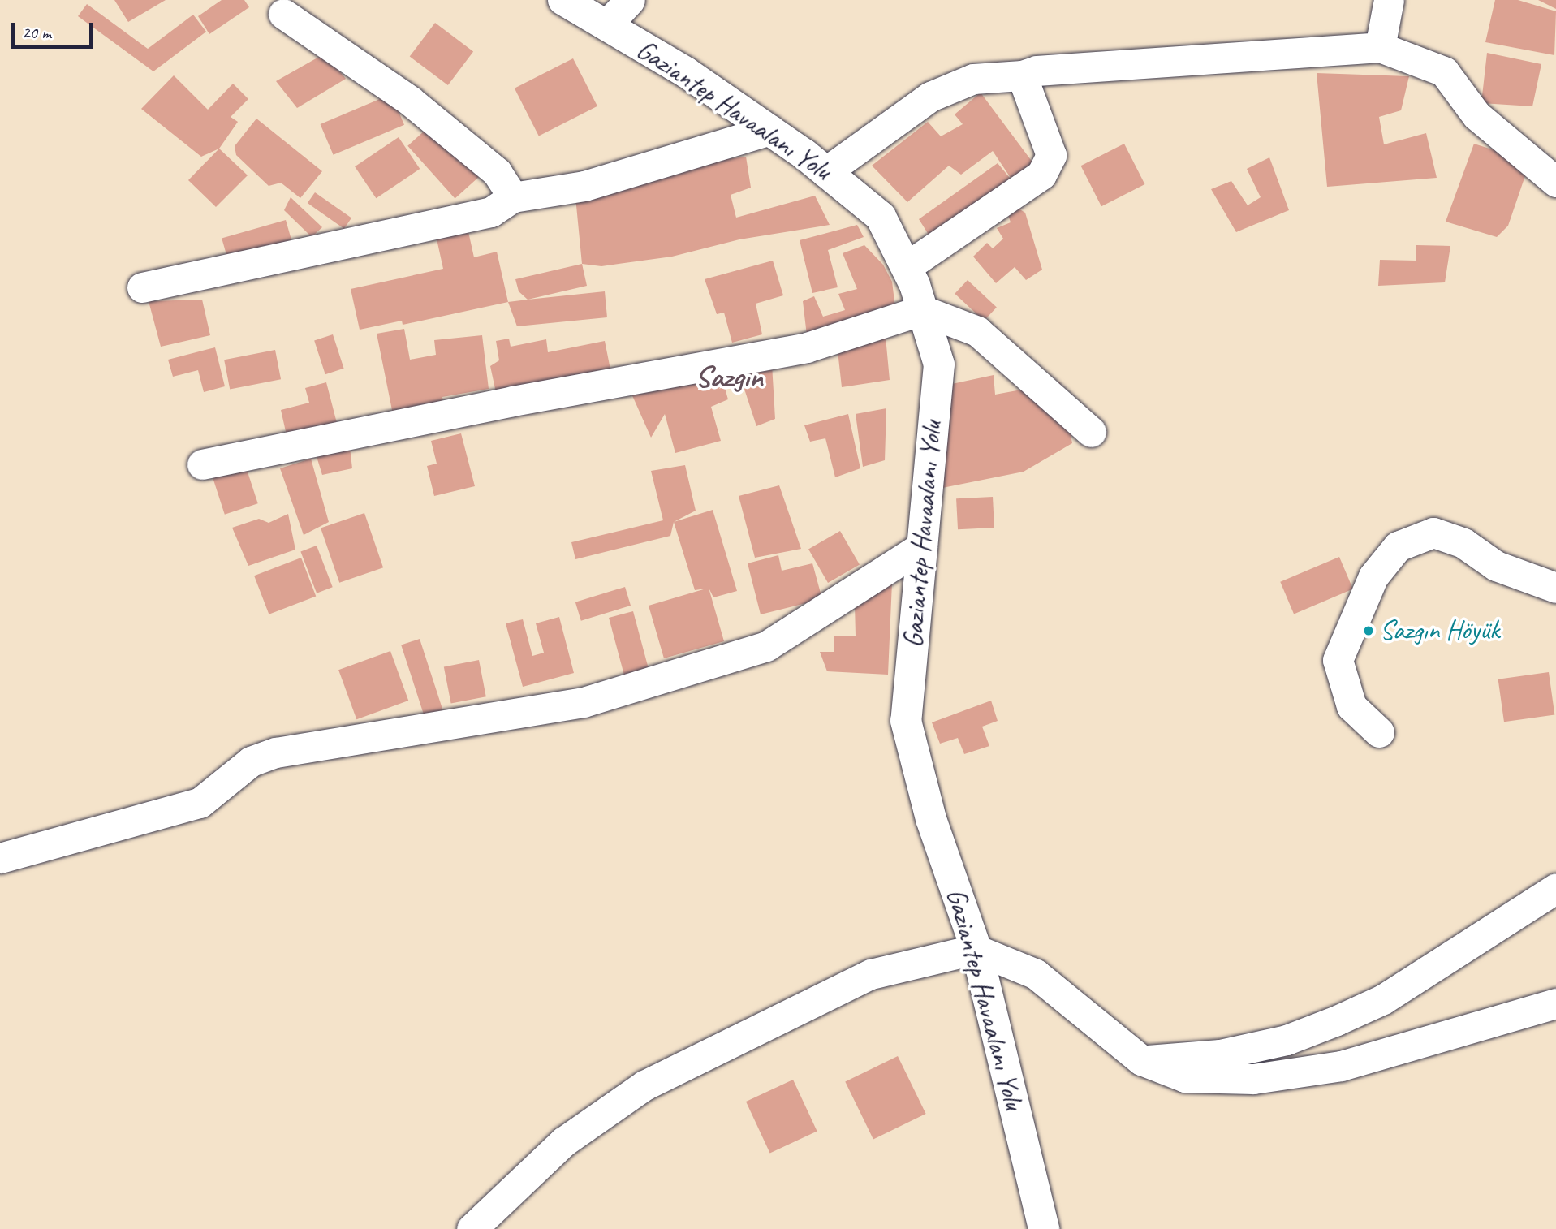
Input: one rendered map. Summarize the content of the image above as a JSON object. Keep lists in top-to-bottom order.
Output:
{
  "streets": {
    "main road": ["Gaziantep Havaalanı Yolu"]
  },
  "districts": ["Sazgın"],
  "places": ["Sazgın Höyük"],
  "scale_bar": "20 m"
}
